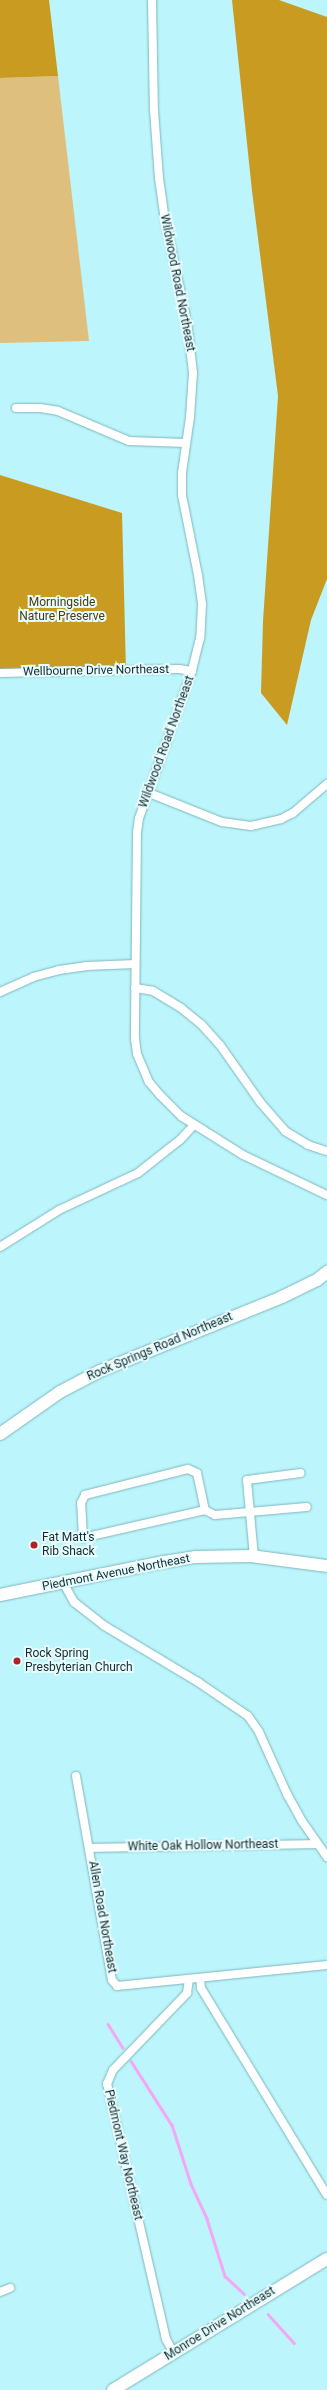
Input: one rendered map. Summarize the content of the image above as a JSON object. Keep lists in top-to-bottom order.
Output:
{
  "streets": {
    "main road": ["Rock Springs Road Northeast", "Piedmont Avenue Northeast", "Monroe Drive Northeast"],
    "street": [
      "Wildwood Road Northeast",
      "Wellbourne Drive Northeast",
      "White Oak Hollow Northeast",
      "Allen Road Northeast",
      "Piedmont Way Northeast"
    ]
  },
  "crossings": [
    ["Wildwood Road Northeast", "Wellbourne Drive Northeast"],
    ["White Oak Hollow Northeast", "Allen Road Northeast"],
    ["Allen Road Northeast", "Piedmont Way Northeast"],
    ["Piedmont Way Northeast", "Monroe Drive Northeast"]
  ],
  "parks": ["Morningside Nature Preserve"],
  "places": ["Fat Matt's Rib Shack", "Rock Spring Presbyterian Church"]
}
